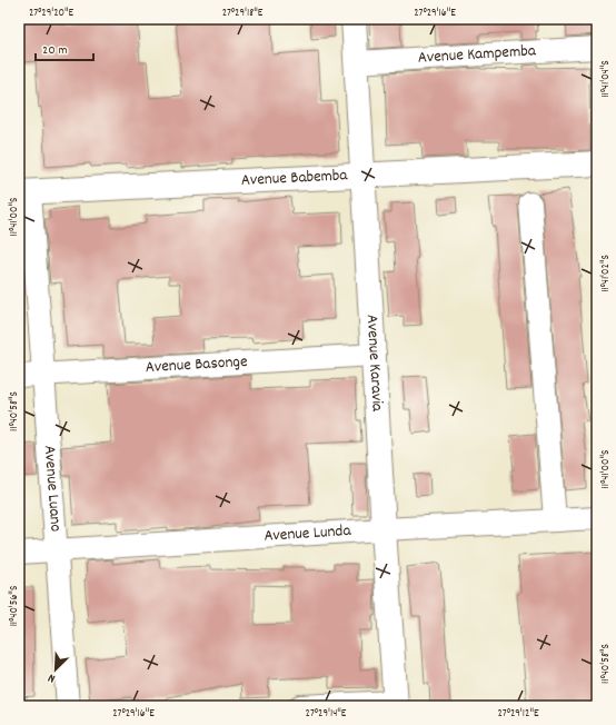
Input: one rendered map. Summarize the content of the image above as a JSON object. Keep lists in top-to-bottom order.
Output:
{
  "streets": {
    "street": [
      "Avenue Kampemba",
      "Avenue Babemba",
      "Avenue Karavia",
      "Avenue Basonge",
      "Avenue Luano",
      "Avenue Lunda"
    ]
  },
  "crossings": [
    ["Avenue Kampemba", "Avenue Karavia"],
    ["Avenue Babemba", "Avenue Karavia"],
    ["Avenue Babemba", "Avenue Luano"],
    ["Avenue Karavia", "Avenue Basonge"],
    ["Avenue Karavia", "Avenue Lunda"],
    ["Avenue Basonge", "Avenue Luano"],
    ["Avenue Luano", "Avenue Lunda"]
  ],
  "scale_bar": "20 m",
  "north": "bottom left",
  "coordinates": [
    "27°29'20\"E",
    "27°29'18\"E",
    "27°29'16\"E",
    "11°41'04\"S",
    "11°41'00\"S",
    "11°41'02\"S",
    "11°40'58\"S",
    "11°40'56\"S",
    "27°29'14\"E",
    "27°29'12\"E"
  ]
}
